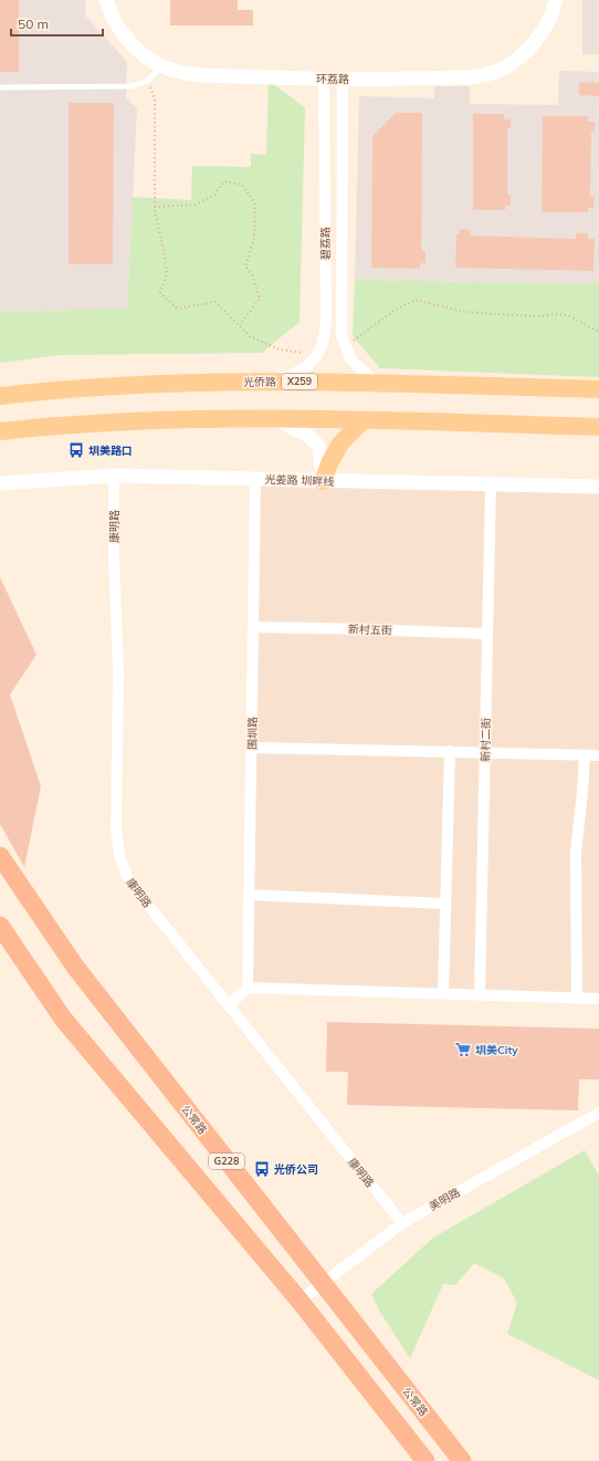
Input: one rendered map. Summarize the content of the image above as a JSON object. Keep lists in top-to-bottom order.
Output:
{
  "streets": {
    "highway": ["公常路", "G228"],
    "main road": ["光侨路", "X259"],
    "street": [
      "环荔路",
      "碧荔路",
      "光姜路 圳畔线",
      "康明路",
      "新村五街",
      "围圳路",
      "新村二街",
      "美明路"
    ]
  },
  "crossings": [
    ["环荔路", "碧荔路"],
    ["碧荔路", "光侨路"],
    ["光姜路 圳畔线", "康明路"],
    ["光姜路 圳畔线", "围圳路"],
    ["光姜路 圳畔线", "新村二街"],
    ["康明路", "美明路"],
    ["新村五街", "围圳路"],
    ["新村五街", "新村二街"],
    ["公常路", "美明路"],
    ["G228", "美明路"]
  ],
  "places": {
    "bus stop": ["圳美路口", "光侨公司"],
    "supermarket": ["圳美City"]
  },
  "scale_bar": "50 m"
}
